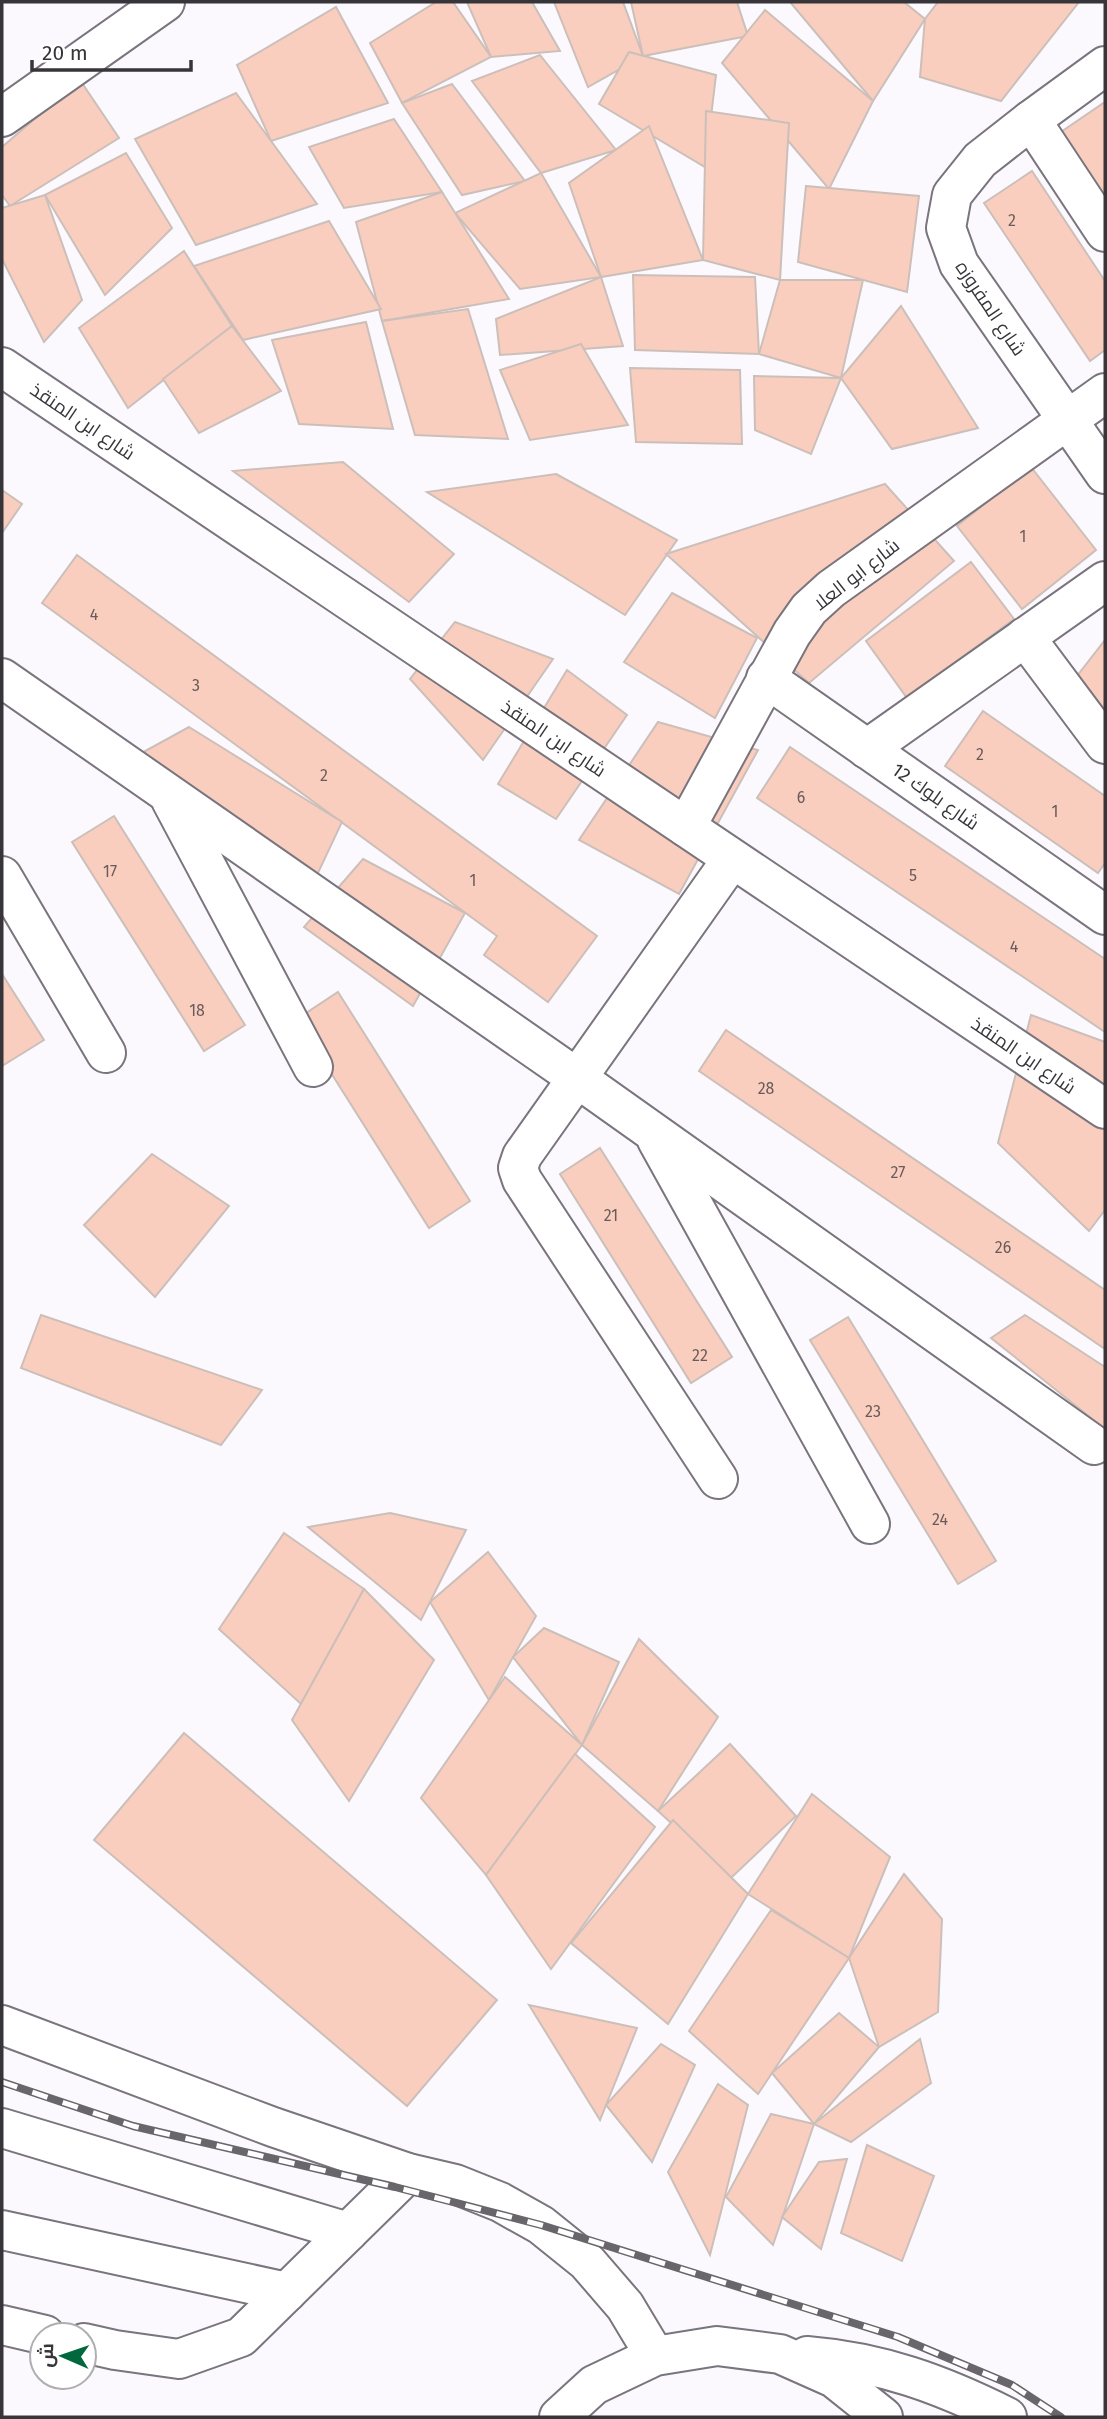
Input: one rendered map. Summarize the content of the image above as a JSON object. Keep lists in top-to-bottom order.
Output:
{
  "streets": {
    "street": [
      "شارع المفروزه",
      "شارع ابن المنقذ",
      "شارع ابو العلا",
      "شارع بلوك 12"
    ]
  },
  "crossings": [
    ["شارع المفروزه", "شارع ابو العلا"],
    ["شارع ابن المنقذ", "شارع ابو العلا"],
    ["شارع ابو العلا", "شارع بلوك 12"]
  ],
  "house_numbers": [
    "2",
    "1",
    "4",
    "3",
    "2",
    "2",
    "6",
    "1",
    "17",
    "5",
    "1",
    "4",
    "18",
    "28",
    "27",
    "21",
    "26",
    "22",
    "23",
    "24"
  ],
  "scale_bar": "20 m",
  "north": "left"
}
